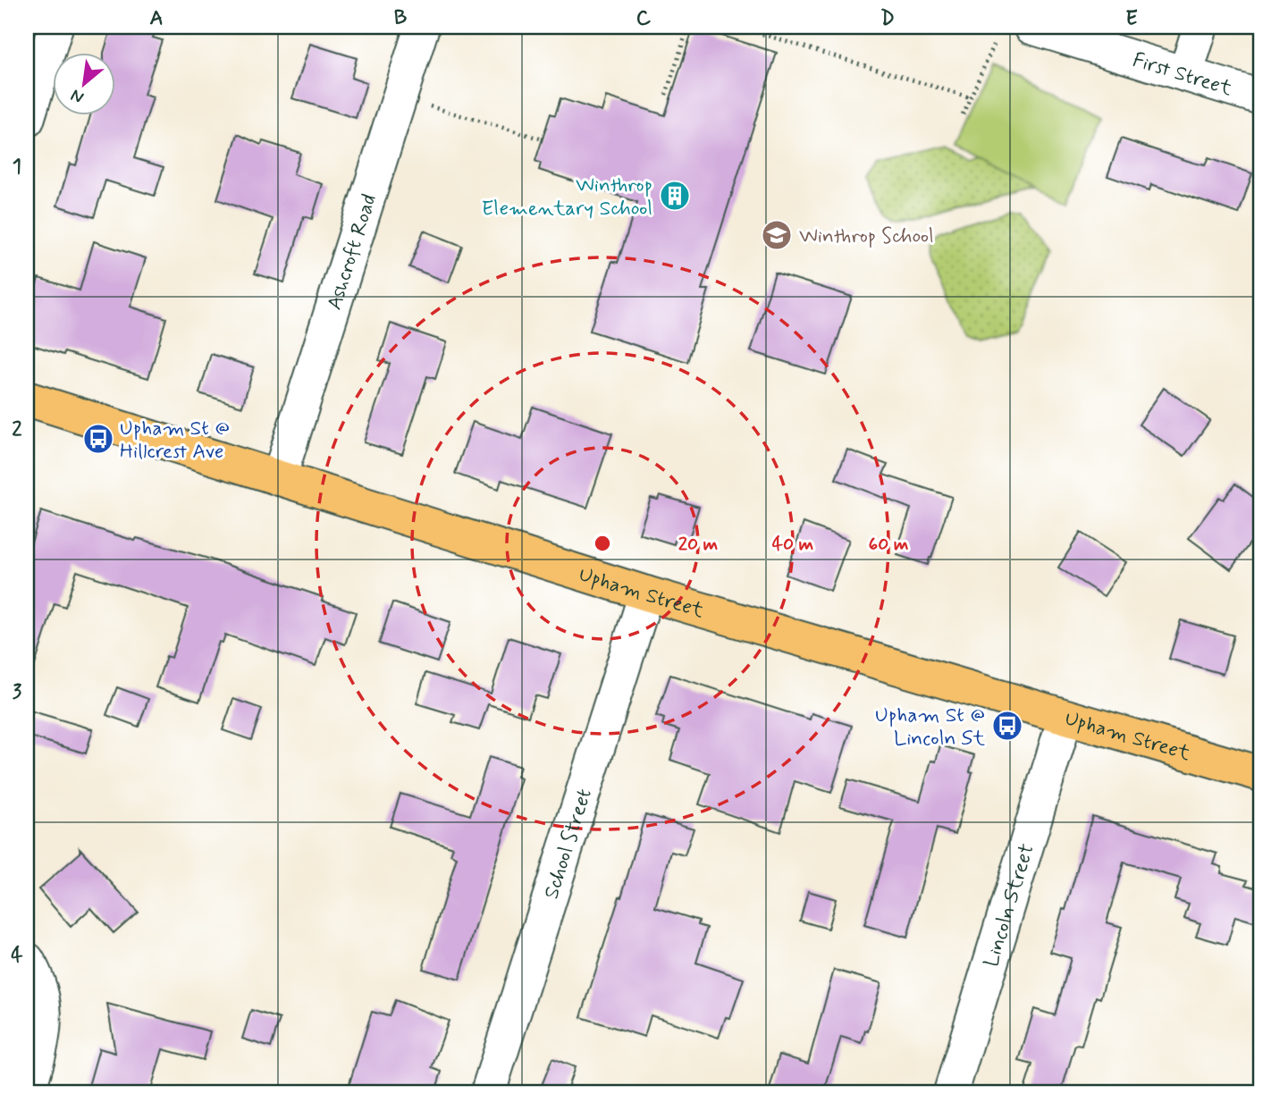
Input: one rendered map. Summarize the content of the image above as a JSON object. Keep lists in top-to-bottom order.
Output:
{
  "streets": {
    "main road": ["Upham Street"],
    "street": [
      "First Street",
      "Ashcroft Road",
      "School Street",
      "Lincoln Street"
    ]
  },
  "crossings": [
    ["Ashcroft Road", "Upham Street"],
    ["Upham Street", "School Street"],
    ["Upham Street", "Lincoln Street"]
  ],
  "places": {
    "building": ["Winthrop Elementary School"],
    "school or university": ["Winthrop School"],
    "bus stop": ["Upham St @ Hillcrest Ave", "Upham St @ Lincoln St"]
  },
  "north": "bottom left",
  "grid": {
    "columns": [
      "A",
      "B",
      "C",
      "D",
      "E"
    ],
    "rows": [
      "1",
      "2",
      "3",
      "4"
    ]
  },
  "rings": ["20 m", "40 m", "60 m"]
}
